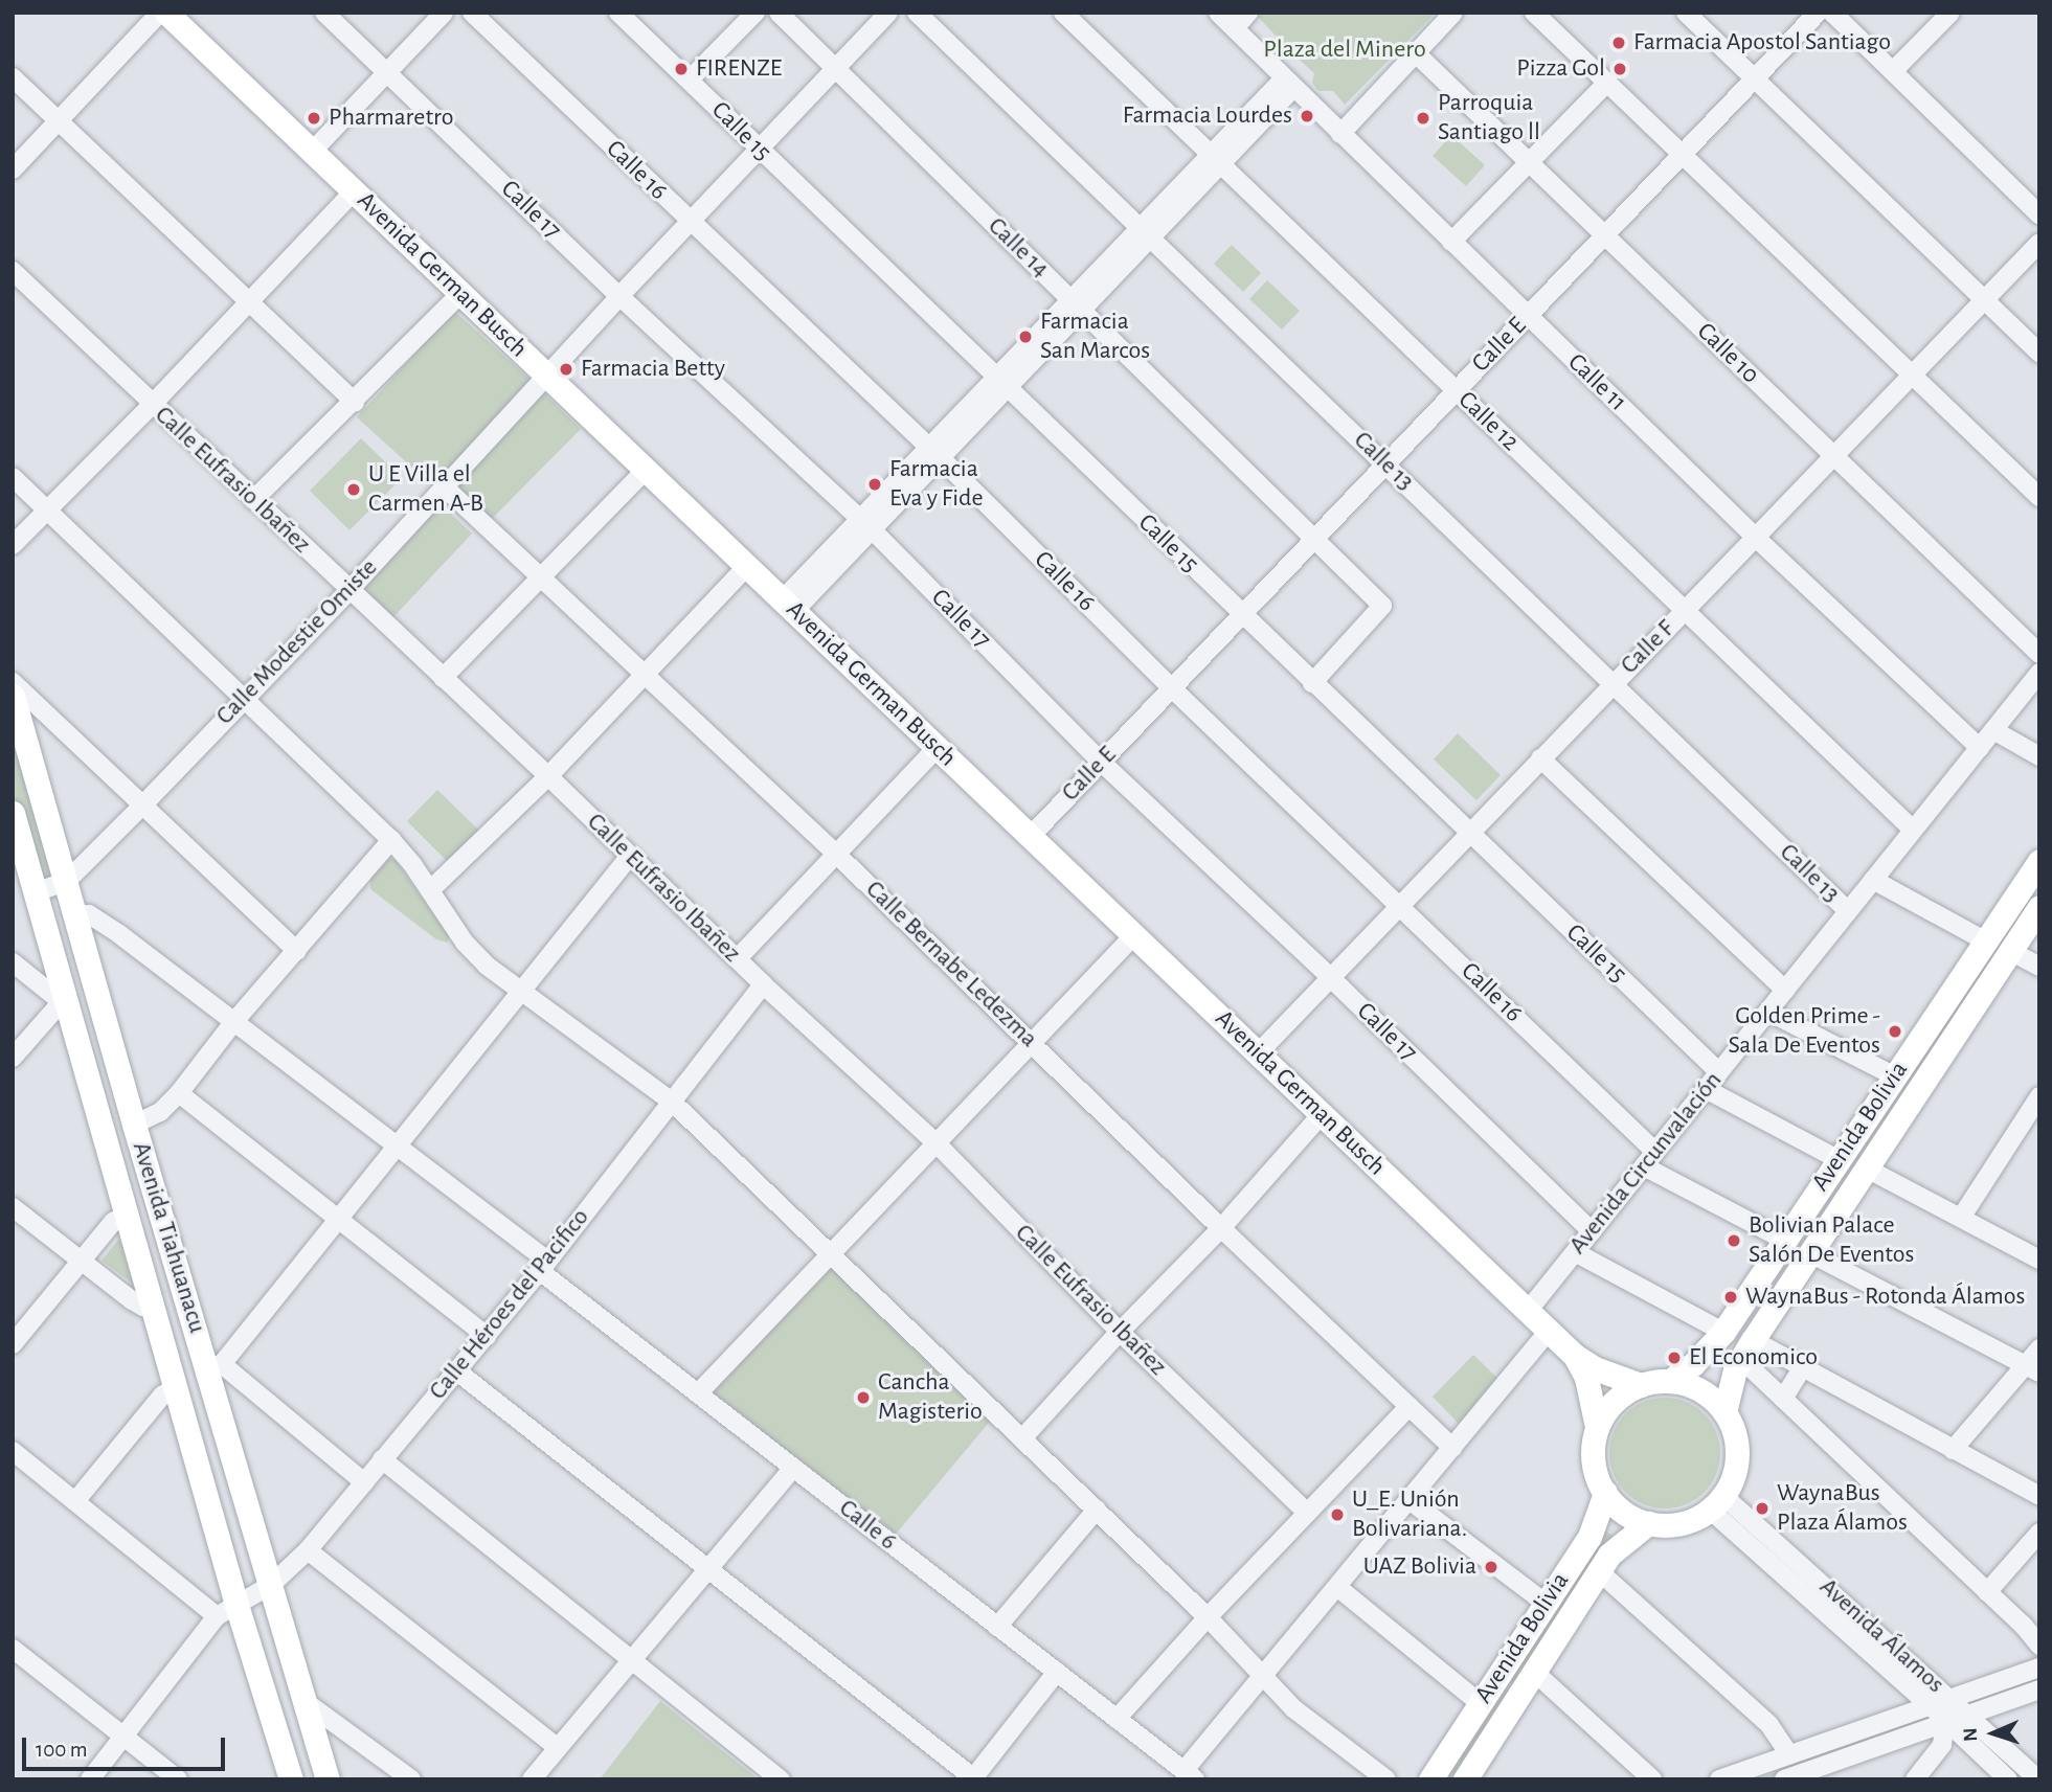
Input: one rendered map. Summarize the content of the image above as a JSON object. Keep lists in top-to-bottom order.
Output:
{
  "streets": {
    "main road": ["Avenida German Busch", "Avenida Bolivia", "Avenida Tiahuanacu"],
    "street": [
      "Calle 15",
      "Calle 16",
      "Calle 17",
      "Calle 14",
      "Calle E",
      "Calle 10",
      "Calle 11",
      "Calle 12",
      "Calle 13",
      "Calle Eufrasio Ibañez",
      "Calle Modestie Omiste",
      "Calle F",
      "Calle Bernabe Ledezma",
      "Avenida Circunvalación",
      "Calle Héroes del Pacifico",
      "Calle 6",
      "Avenida Álamos"
    ]
  },
  "crossings": [
    ["Calle 15", "Calle 14"],
    ["Calle 15", "Calle E"],
    ["Calle 15", "Calle Modestie Omiste"],
    ["Calle 15", "Calle F"],
    ["Calle 15", "Avenida Circunvalación"],
    ["Calle 16", "Calle E"],
    ["Calle 16", "Calle Modestie Omiste"],
    ["Calle 16", "Calle F"],
    ["Calle 16", "Avenida Bolivia"],
    ["Calle 16", "Avenida Circunvalación"],
    ["Calle 17", "Calle E"],
    ["Calle 17", "Calle Modestie Omiste"],
    ["Calle 17", "Calle F"],
    ["Calle 17", "Avenida Circunvalación"],
    ["Calle 14", "Calle E"],
    ["Calle 14", "Calle Modestie Omiste"],
    ["Avenida German Busch", "Calle E"],
    ["Avenida German Busch", "Calle Modestie Omiste"],
    ["Avenida German Busch", "Calle F"],
    ["Avenida German Busch", "Avenida Bolivia"],
    ["Avenida German Busch", "Avenida Circunvalación"],
    ["Avenida German Busch", "Avenida Álamos"],
    ["Calle E", "Calle 10"],
    ["Calle E", "Calle 11"],
    ["Calle E", "Calle 12"],
    ["Calle E", "Calle 13"],
    ["Calle 10", "Calle F"],
    ["Calle 11", "Calle F"],
    ["Calle 11", "Avenida Circunvalación"],
    ["Calle 12", "Calle F"],
    ["Calle 12", "Avenida Circunvalación"],
    ["Calle 13", "Calle F"],
    ["Calle 13", "Avenida Circunvalación"],
    ["Calle Eufrasio Ibañez", "Calle Modestie Omiste"],
    ["Calle Eufrasio Ibañez", "Calle Héroes del Pacifico"],
    ["Calle Modestie Omiste", "Calle Bernabe Ledezma"],
    ["Calle Modestie Omiste", "Avenida Tiahuanacu"],
    ["Avenida Bolivia", "Avenida Álamos"],
    ["Avenida Tiahuanacu", "Calle Héroes del Pacifico"],
    ["Avenida Tiahuanacu", "Calle 6"],
    ["Calle Héroes del Pacifico", "Calle 6"]
  ],
  "parks": ["Plaza del Minero"],
  "places": [
    "Farmacia Apostol Santiago",
    "FIRENZE",
    "Pizza Gol",
    "Farmacia Lourdes",
    "Pharmaretro",
    "Parroquia Santiago ll",
    "Farmacia San Marcos",
    "Farmacia Betty",
    "Farmacia Eva y Fide",
    "U E Villa el Carmen A-B",
    "Golden Prime - Sala De Eventos",
    "Bolivian Palace Salón De Eventos",
    "WaynaBus - Rotonda Álamos",
    "El Economico",
    "Cancha Magisterio",
    "WaynaBus Plaza Álamos",
    "U_E. Unión Bolivariana.",
    "UAZ Bolivia"
  ],
  "scale_bar": "100 m",
  "north": "left"
}
